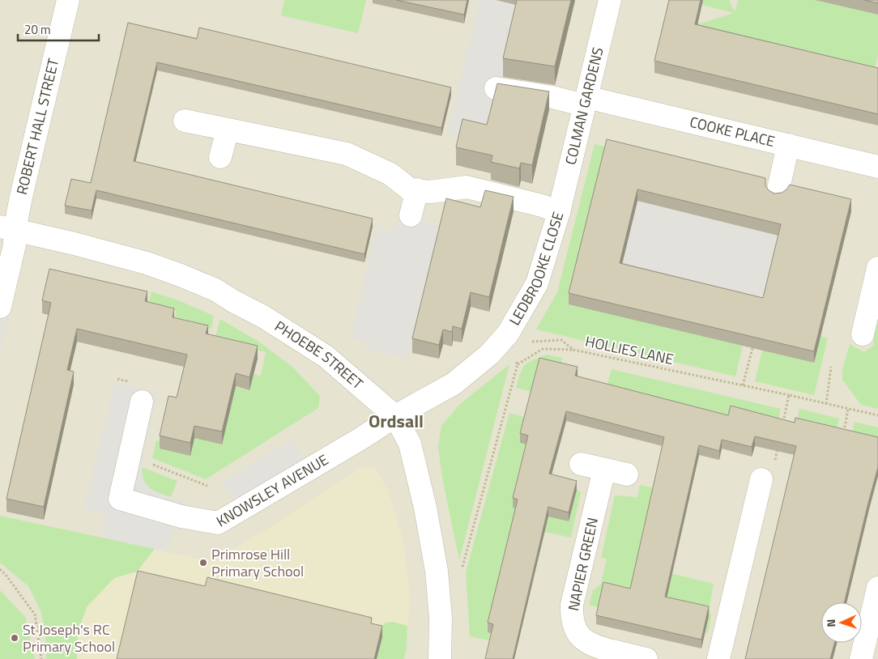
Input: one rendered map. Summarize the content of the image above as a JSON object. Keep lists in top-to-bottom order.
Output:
{
  "streets": {
    "street": [
      "COLMAN GARDENS",
      "ROBERT HALL STREET",
      "COOKE PLACE",
      "LEDBROOKE CLOSE",
      "PHOEBE STREET",
      "KNOWSLEY AVENUE",
      "NAPIER GREEN"
    ],
    "path": ["HOLLIES LANE"]
  },
  "crossings": [
    ["COLMAN GARDENS", "COOKE PLACE"],
    ["COLMAN GARDENS", "LEDBROOKE CLOSE"],
    ["ROBERT HALL STREET", "PHOEBE STREET"],
    ["LEDBROOKE CLOSE", "HOLLIES LANE"],
    ["LEDBROOKE CLOSE", "PHOEBE STREET"],
    ["LEDBROOKE CLOSE", "KNOWSLEY AVENUE"],
    ["PHOEBE STREET", "KNOWSLEY AVENUE"]
  ],
  "districts": ["Ordsall"],
  "places": ["Primrose Hill Primary School", "St Joseph's RC Primary School"],
  "scale_bar": "20 m",
  "north": "left"
}
